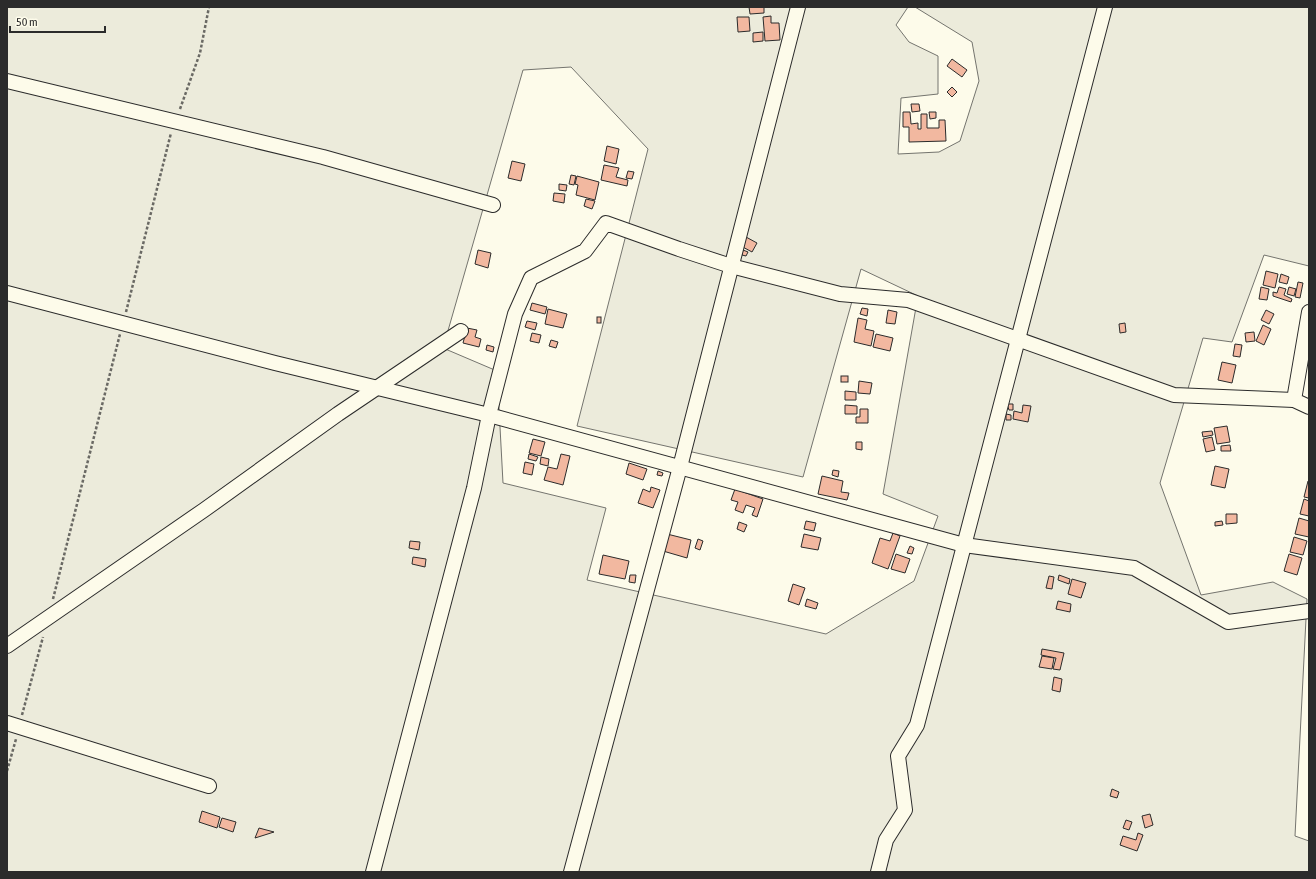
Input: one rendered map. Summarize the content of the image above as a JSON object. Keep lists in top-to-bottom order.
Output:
{
  "scale_bar": "50 m"
}
